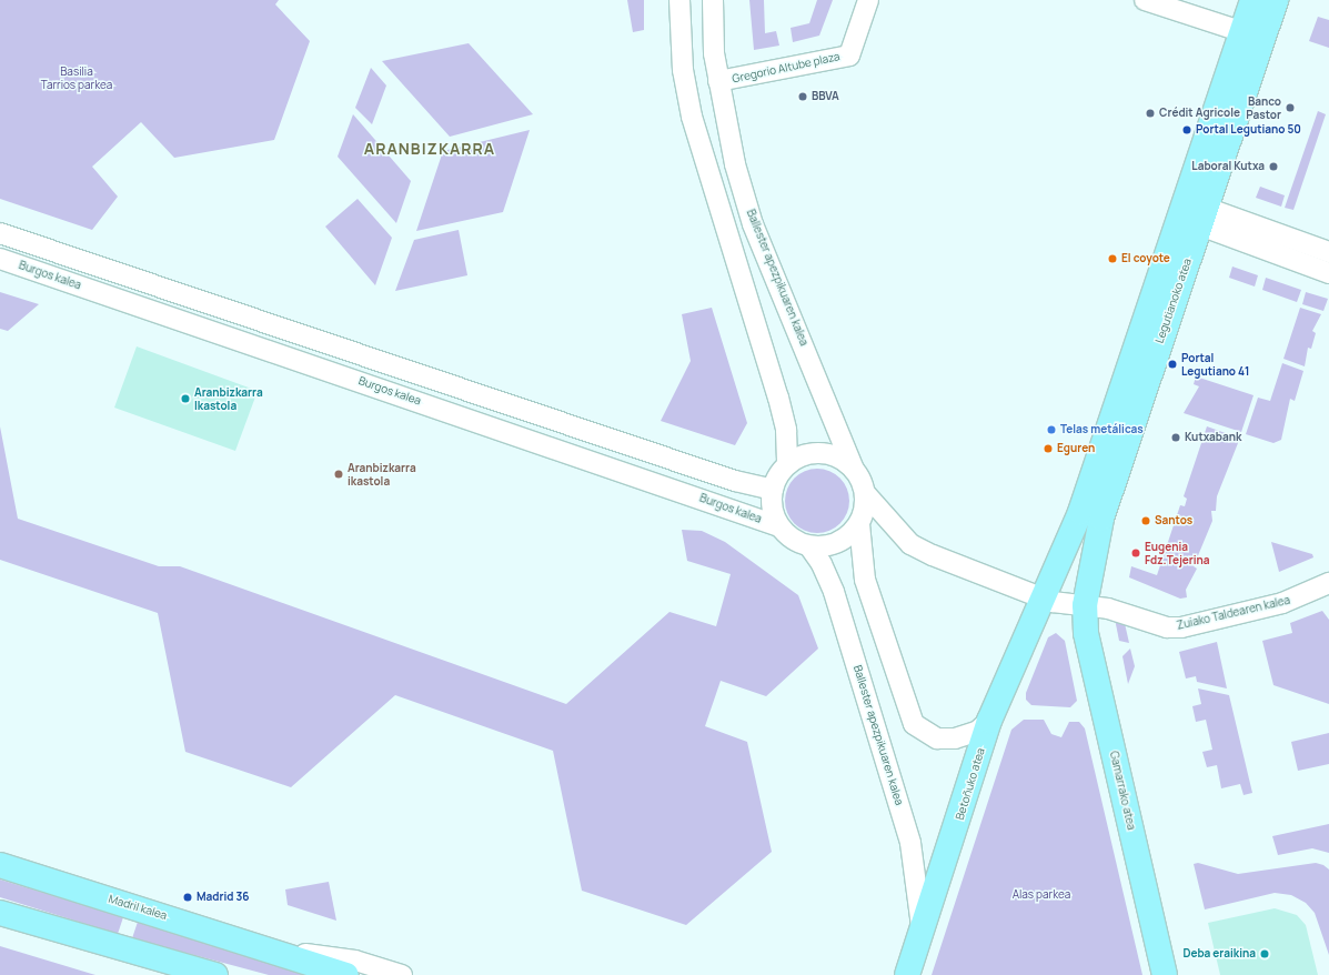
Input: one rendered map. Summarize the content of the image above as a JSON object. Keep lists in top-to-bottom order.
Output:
{
  "streets": {
    "main road": [
      "Legutianoko atea",
      "Betoñuko atea",
      "Gamarrako atea",
      "Madril kalea"
    ],
    "street": [
      "Gregorio Altube plaza",
      "Burgos kalea",
      "Ballester apezpikuaren kalea",
      "Zuiako Taldearen kalea"
    ]
  },
  "crossings": [
    ["Gregorio Altube plaza", "Ballester apezpikuaren kalea"],
    ["Burgos kalea", "Ballester apezpikuaren kalea"],
    ["Ballester apezpikuaren kalea", "Betoñuko atea"],
    ["Legutianoko atea", "Zuiako Taldearen kalea"],
    ["Legutianoko atea", "Betoñuko atea"],
    ["Legutianoko atea", "Gamarrako atea"],
    ["Zuiako Taldearen kalea", "Betoñuko atea"],
    ["Zuiako Taldearen kalea", "Gamarrako atea"]
  ],
  "districts": ["ARANBIZKARRA"],
  "parks": ["Basilia Tarrios parkea", "Alas parkea"],
  "places": [
    "BBVA",
    "Banco Pastor",
    "Crédit Agricole",
    "Portal Legutiano 50",
    "Laboral Kutxa",
    "El coyote",
    "Portal Legutiano 41",
    "Aranbizkarra Ikastola",
    "Telas metálicas",
    "Kutxabank",
    "Eguren",
    "Aranbizkarra ikastola",
    "Santos",
    "Eugenia Fdz.Tejerina",
    "Madrid 36",
    "Deba eraikina"
  ]
}
